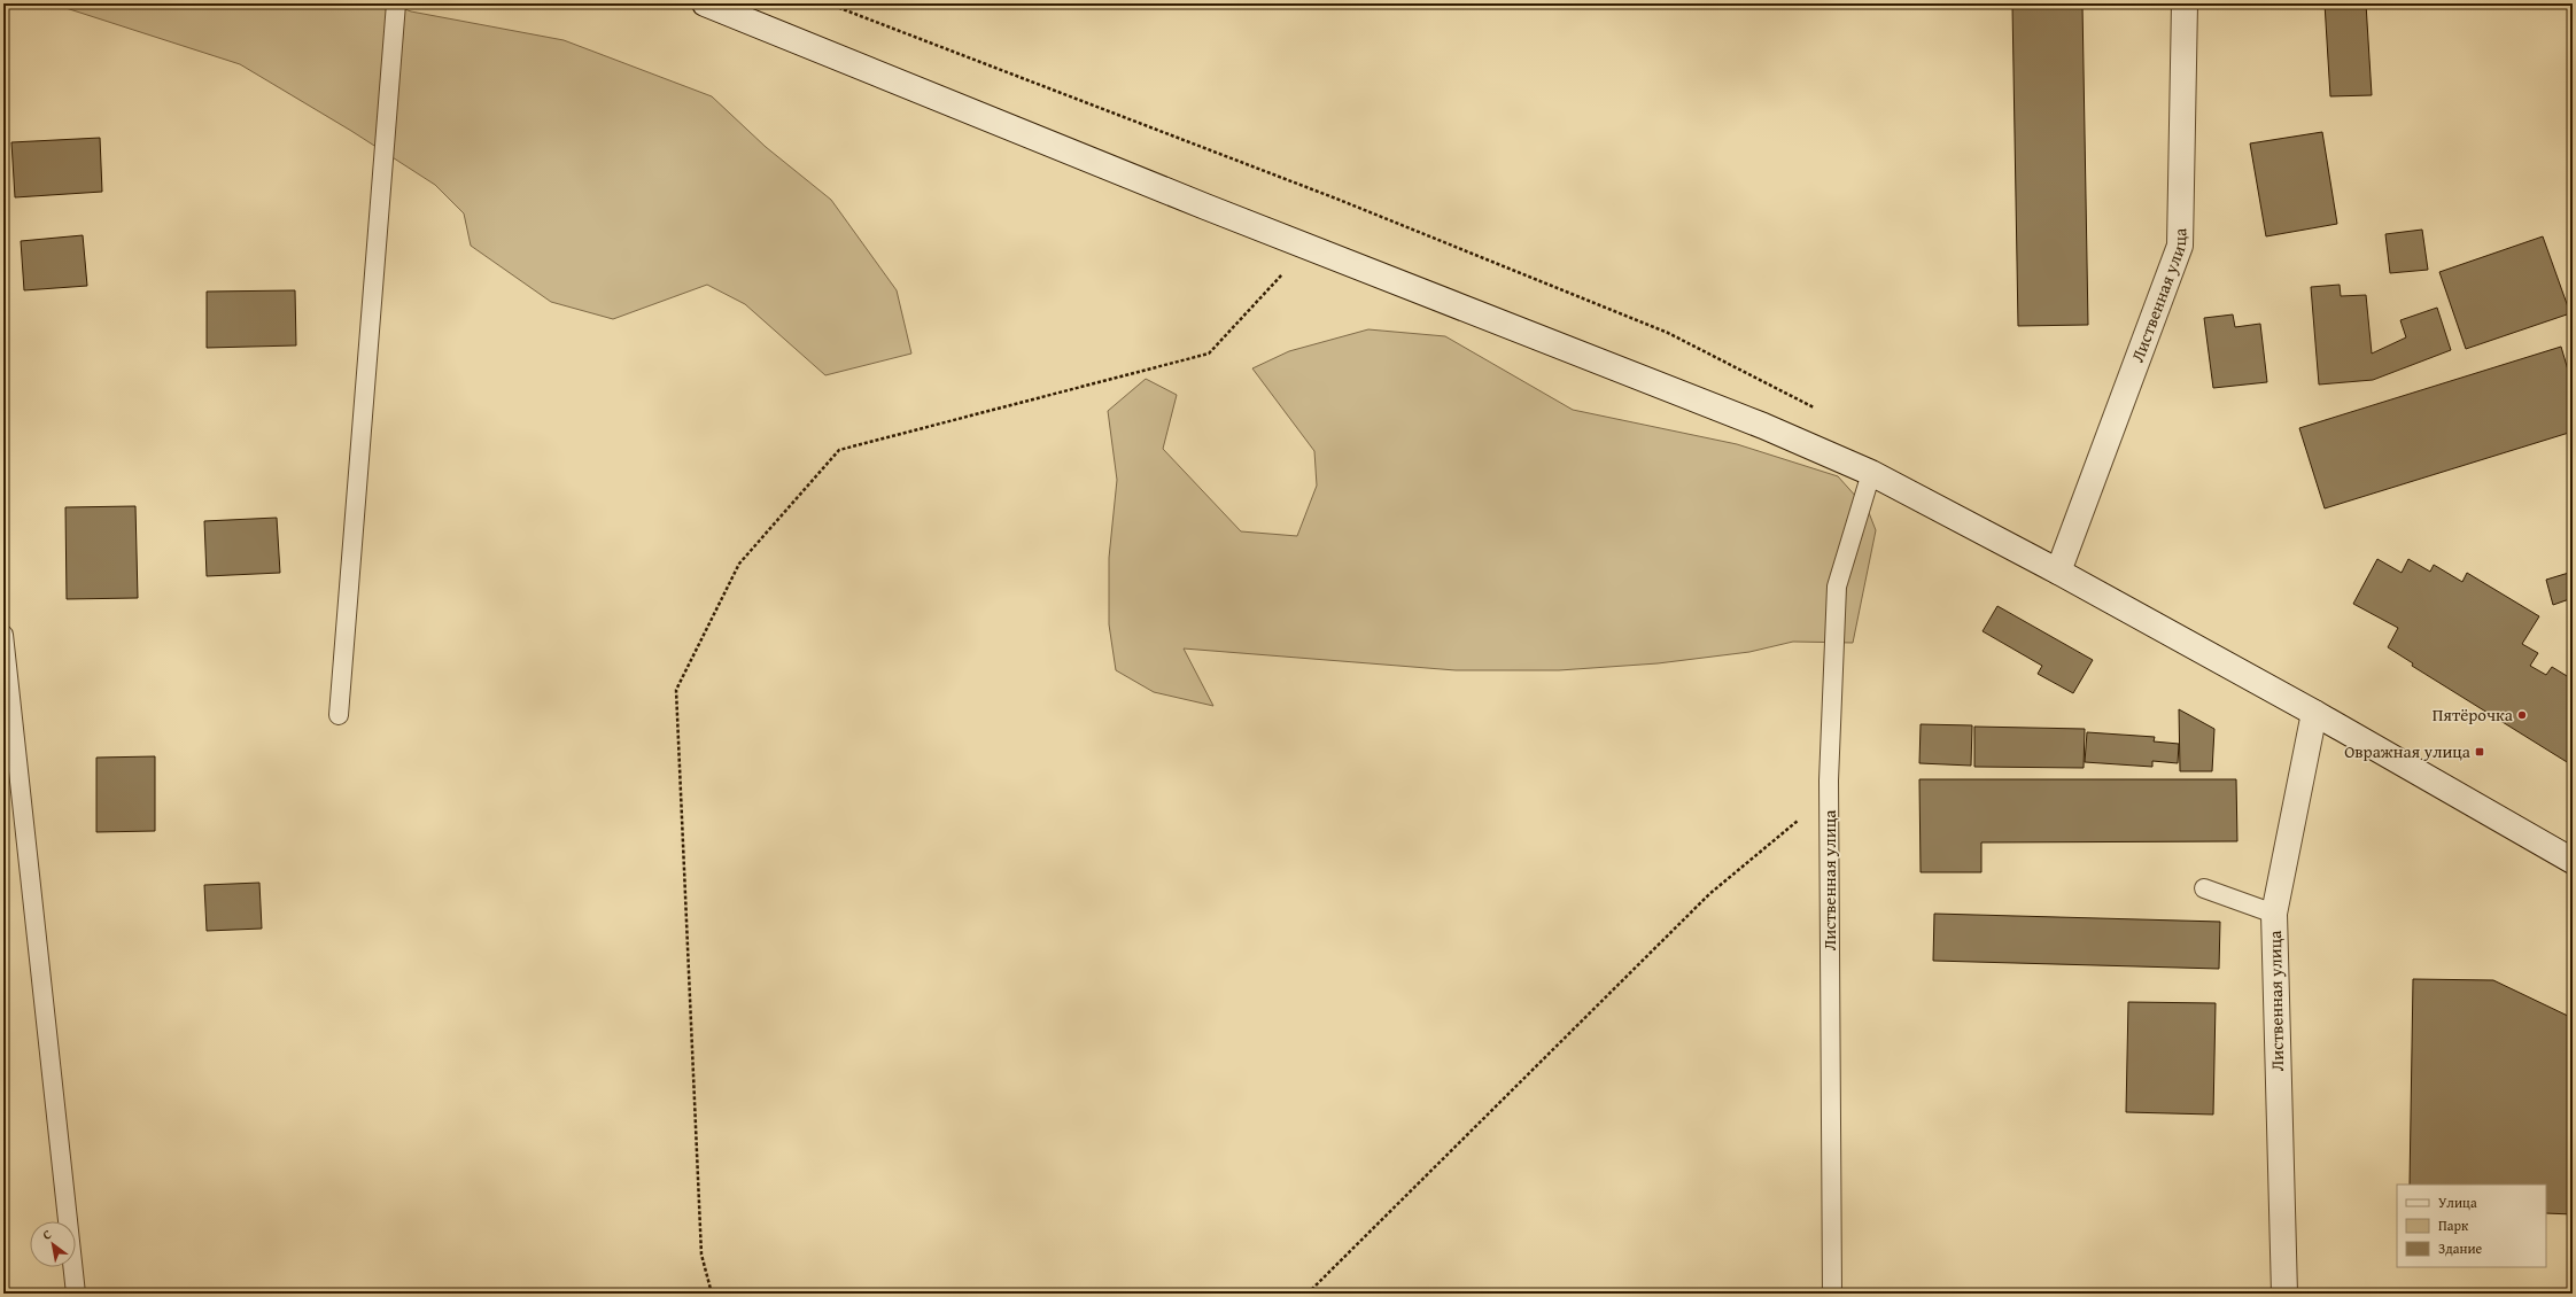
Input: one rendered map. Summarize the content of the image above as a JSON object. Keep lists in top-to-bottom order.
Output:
{
  "streets": {
    "street": ["Лиственная улица"]
  },
  "places": {
    "other": ["Пятёрочка"],
    "transit": ["Овражная улица"]
  },
  "legend": ["Улица", "Парк", "Здание"],
  "north": "top left"
}
